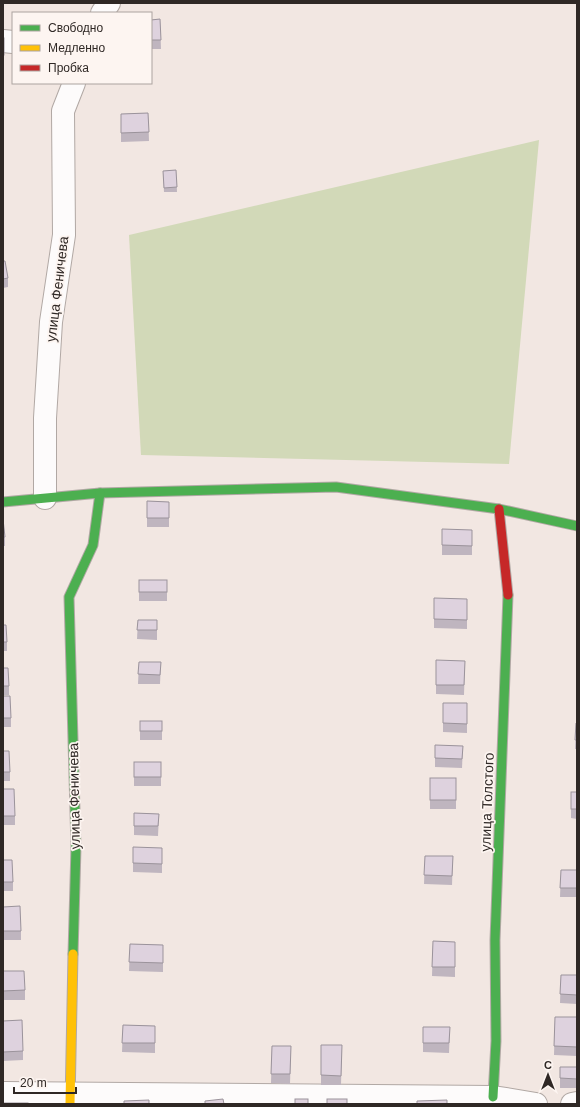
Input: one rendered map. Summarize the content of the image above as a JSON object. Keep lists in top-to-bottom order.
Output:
{
  "streets": {
    "street": ["улица Феничева", "улица Толстого"]
  },
  "legend": ["Свободно", "Медленно", "Пробка"],
  "scale_bar": "20 m",
  "north": "top"
}
